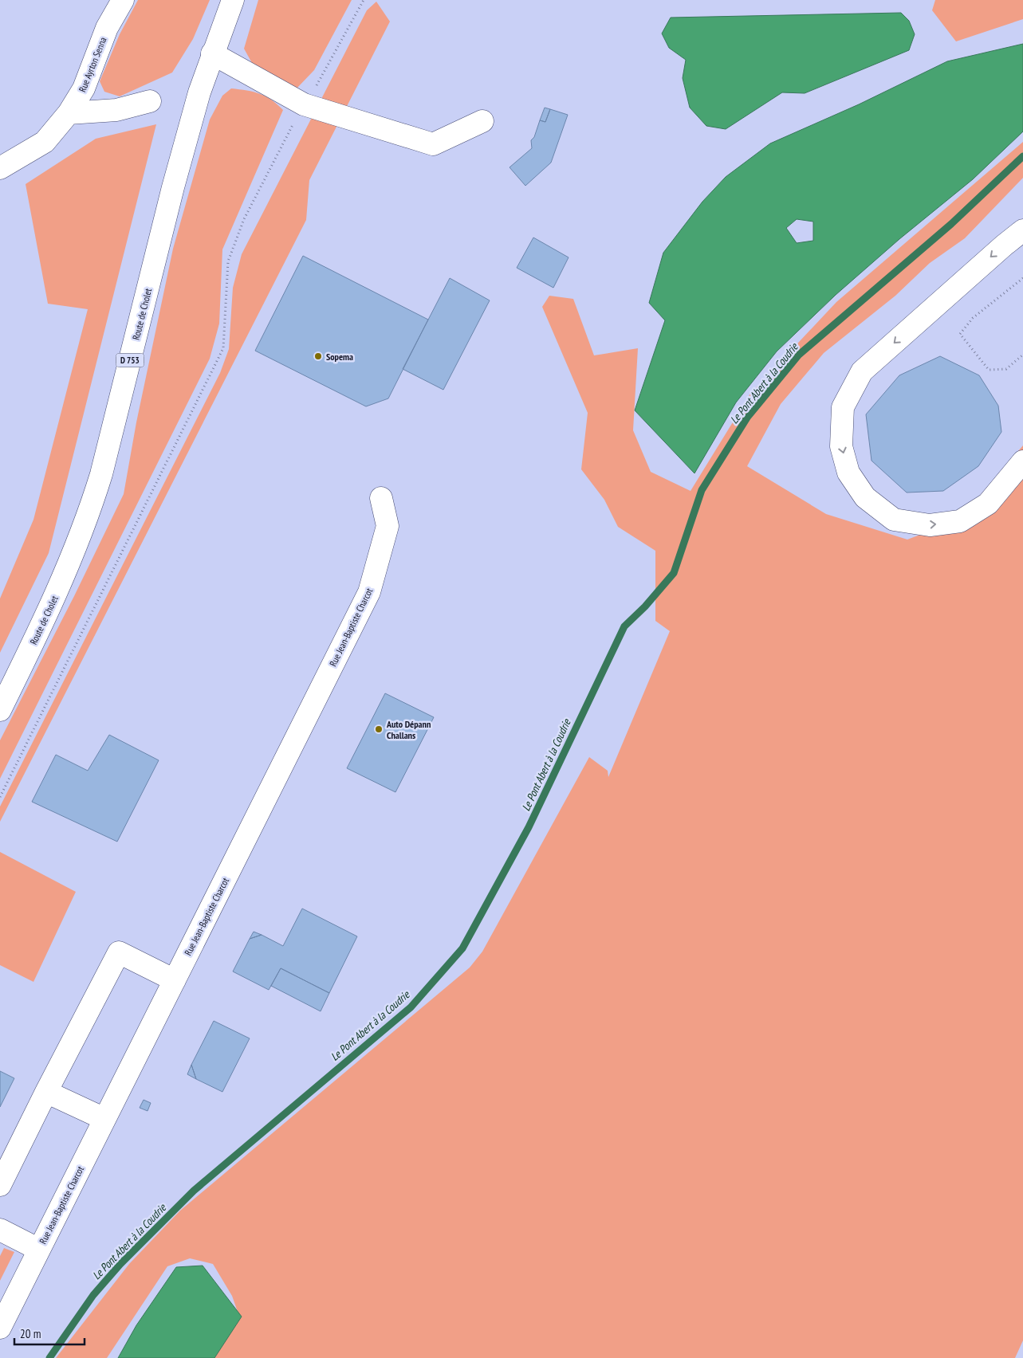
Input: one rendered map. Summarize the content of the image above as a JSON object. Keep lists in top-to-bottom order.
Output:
{
  "streets": {
    "street": [
      "Rue Ayrton Senna",
      "Route de Cholet",
      "D 753",
      "Rue Jean-Baptiste Charcot"
    ]
  },
  "water": ["Le Pont Abert à la Coudrie"],
  "places": ["Sopema", "Auto Dépann Challans"],
  "scale_bar": "20 m"
}
